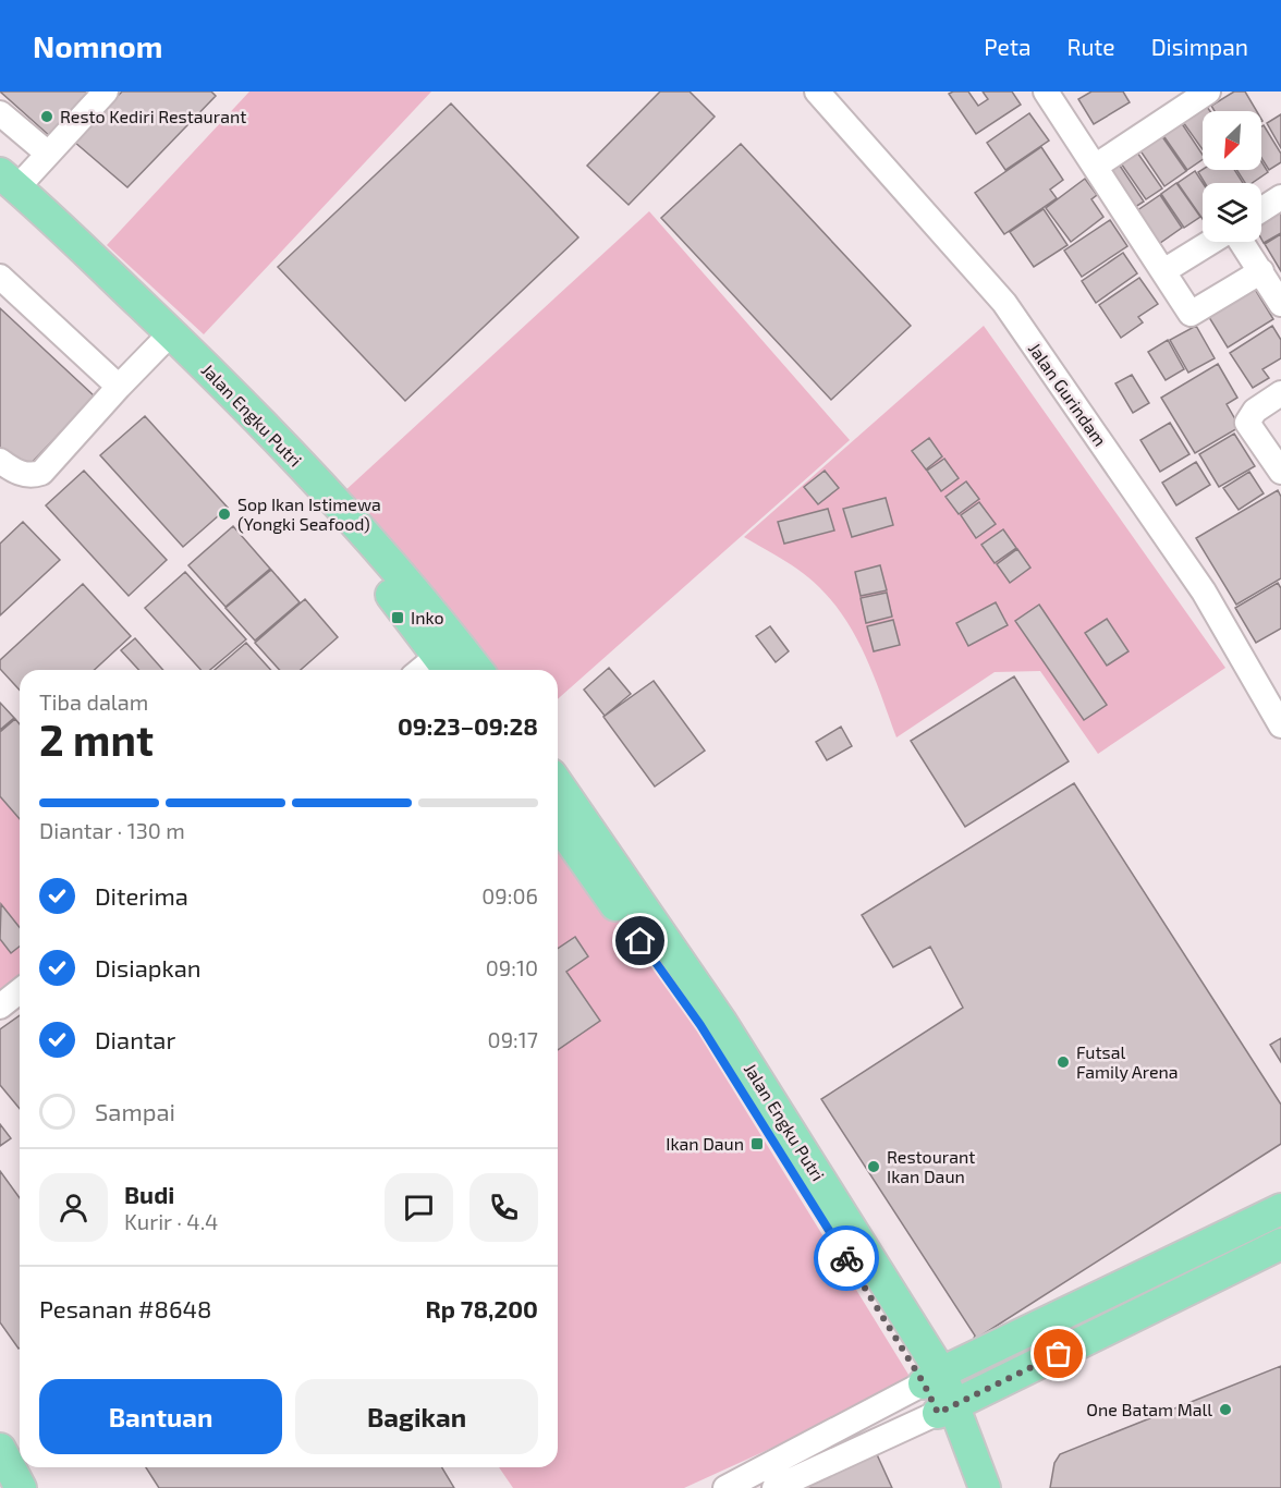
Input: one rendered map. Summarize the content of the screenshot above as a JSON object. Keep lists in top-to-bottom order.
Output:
{
  "streets": {
    "main road": ["Jalan Engku Putri"],
    "street": ["Jalan Gurindam"]
  },
  "places": {
    "other": [
      "Resto Kediri Restaurant",
      "Sop Ikan Istimewa (Yongki Seafood)",
      "Futsal Family Arena",
      "Restourant Ikan Daun",
      "One Batam Mall"
    ],
    "transit": ["Inko", "Ikan Daun"]
  },
  "north": "bottom left",
  "page": {
    "header": "Nomnom",
    "nav": ["Peta", "Rute", "Disimpan"],
    "heading": ["2 mnt", "Tiba dalam", "09:23–09:28"],
    "panel": [
      "Budi",
      "Kurir · 4.4",
      "Pesanan #8648",
      "Rp 78,200"
    ],
    "bar": "Diantar · 130 m",
    "list": [
      ["Diterima", "09:06"],
      ["Disiapkan", "09:10"],
      ["Diantar", "09:17"],
      "Sampai"
    ],
    "buttons": ["Bantuan", "Bagikan"]
  }
}
